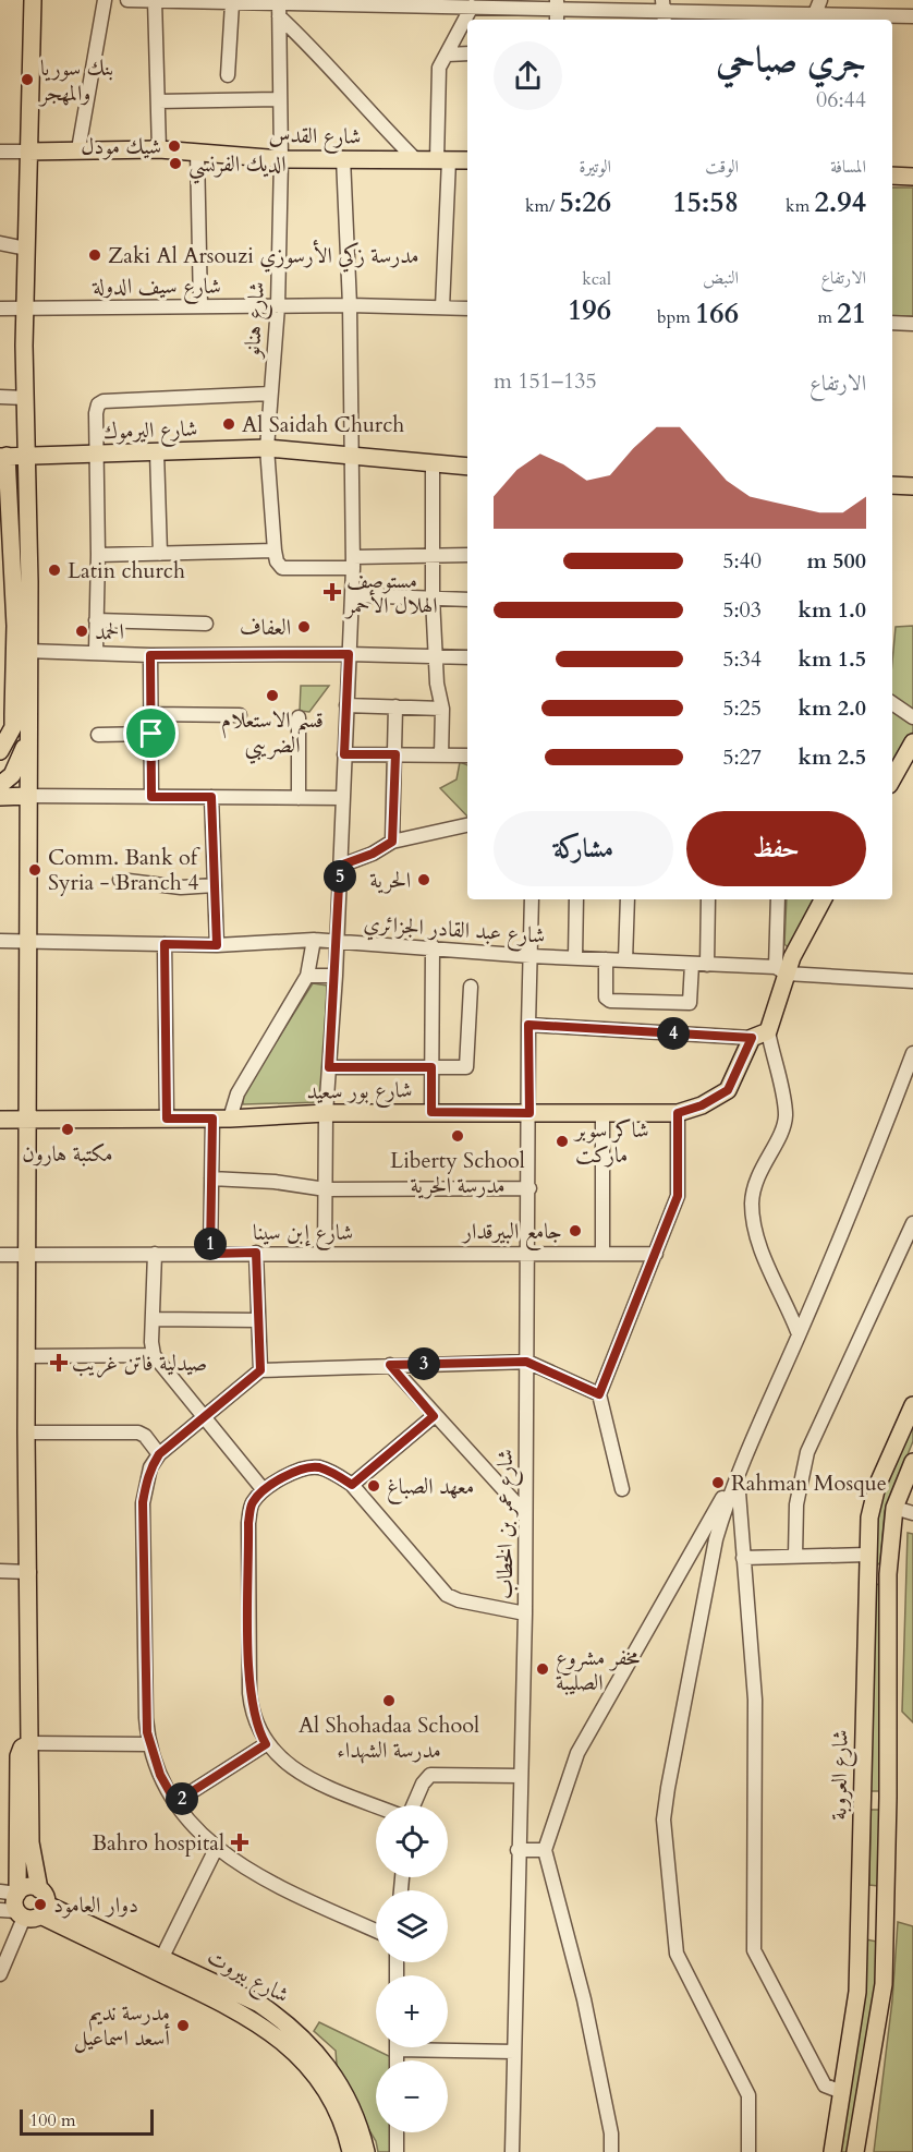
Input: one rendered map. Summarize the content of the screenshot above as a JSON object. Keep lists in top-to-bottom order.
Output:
{
  "streets": {
    "main road": [
      "شارع القدس",
      "شارع اليرموك",
      "شارع بور سعيد",
      "شارع العروبة",
      "شارع بيروت"
    ],
    "street": [
      "شارع سيف الدولة",
      "شارع هنانو",
      "شارع عبد القادر الجزائري",
      "شارع إبن سينا",
      "شارع عمر بن الخطاب"
    ]
  },
  "crossings": [
    ["شارع القدس", "شارع هنانو"],
    ["شارع سيف الدولة", "شارع هنانو"],
    ["شارع هنانو", "شارع اليرموك"],
    ["شارع عبد القادر الجزائري", "شارع عمر بن الخطاب"],
    ["شارع بور سعيد", "شارع عمر بن الخطاب"],
    ["شارع إبن سينا", "شارع عمر بن الخطاب"]
  ],
  "places": {
    "other": [
      "بنك سوريا والمهجر",
      "شيك مودل",
      "الديك الفرنسي",
      "Zaki Al Arsouzi مدرسة زكي الأرسوزي",
      "Al Saidah Church",
      "Latin church",
      "العفاف",
      "الحمد",
      "قسم الاستعلام الضريبي",
      "Comm. Bank of Syria - Branch 4",
      "الحرية",
      "مكتبة هارون",
      "Liberty School مدرسة الحرية",
      "شاكر سوبر ماركت",
      "جامع البيرقدار",
      "Rahman Mosque",
      "معهد الصباغ",
      "مخفر مشروع الصليبة",
      "Al Shohadaa School مدرسة الشهداء",
      "دوار العامود",
      "مدرسة نديم أسعد اسماعيل"
    ],
    "health": ["مستوصف الهلال الأحمر", "صيدلية فاتن غريب", "Bahro hospital"]
  },
  "scale_bar": "100 m",
  "page": {
    "heading": ["جري صباحي", "06:44"],
    "stats": [
      ["المسافة", "2.94 km"],
      ["الوقت", "15:58"],
      ["الوتيرة", "5:26 /km"],
      ["الارتفاع", "21 m"],
      ["النبض", "166 bpm"],
      ["kcal", "196"]
    ],
    "chart": ["الارتفاع", "135–151 m"],
    "list": [
      {
        "name": "500 m",
        "note": "5:40"
      },
      {
        "name": "1.0 km",
        "note": "5:03"
      },
      {
        "name": "1.5 km",
        "note": "5:34"
      },
      {
        "name": "2.0 km",
        "note": "5:25"
      },
      {
        "name": "2.5 km",
        "note": "5:27"
      }
    ],
    "buttons": ["حفظ", "مشاركة"],
    "pins": [
      "5",
      "4",
      "1",
      "3",
      "2"
    ],
    "map_buttons": ["+", "−"],
    "scale": "100 m"
  }
}
